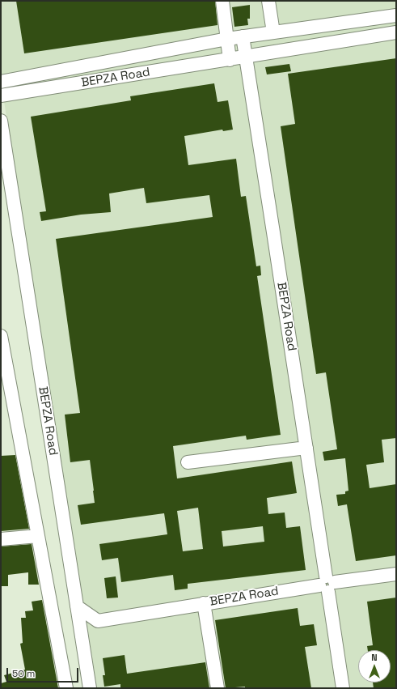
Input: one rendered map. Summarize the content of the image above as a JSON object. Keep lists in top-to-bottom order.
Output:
{
  "streets": {
    "street": ["BEPZA Road"]
  },
  "scale_bar": "50 m",
  "north": "top"
}
